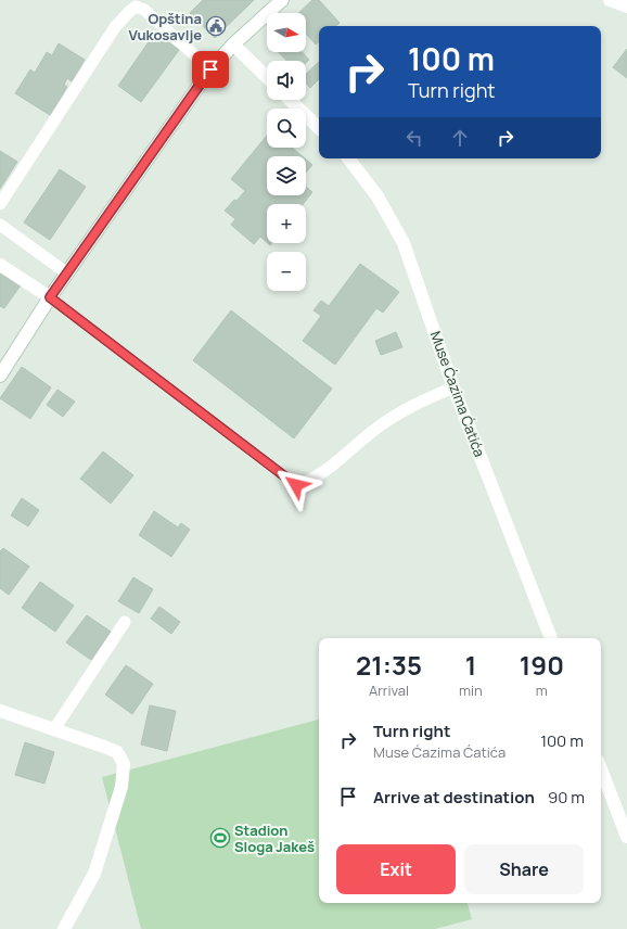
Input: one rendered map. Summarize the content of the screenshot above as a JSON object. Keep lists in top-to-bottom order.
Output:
{
  "streets": {
    "street": ["Muse Ćazima Ćatića"]
  },
  "places": {
    "public building": ["Opština Vukosavlje"],
    "sports": ["Stadion Sloga Jakeš"]
  },
  "north": "right",
  "page": {
    "map_buttons": ["+", "−"],
    "turn": ["100 m", "Turn right"],
    "eta": [
      "21:35",
      "Arrival",
      "1",
      "min",
      "190",
      "m"
    ],
    "list": [
      {
        "name": "Turn right",
        "note": "Muse Ćazima Ćatića",
        "value": "100 m"
      },
      {
        "name": "Arrive at destination",
        "value": "90 m"
      }
    ],
    "buttons": ["Exit", "Share"]
  }
}
